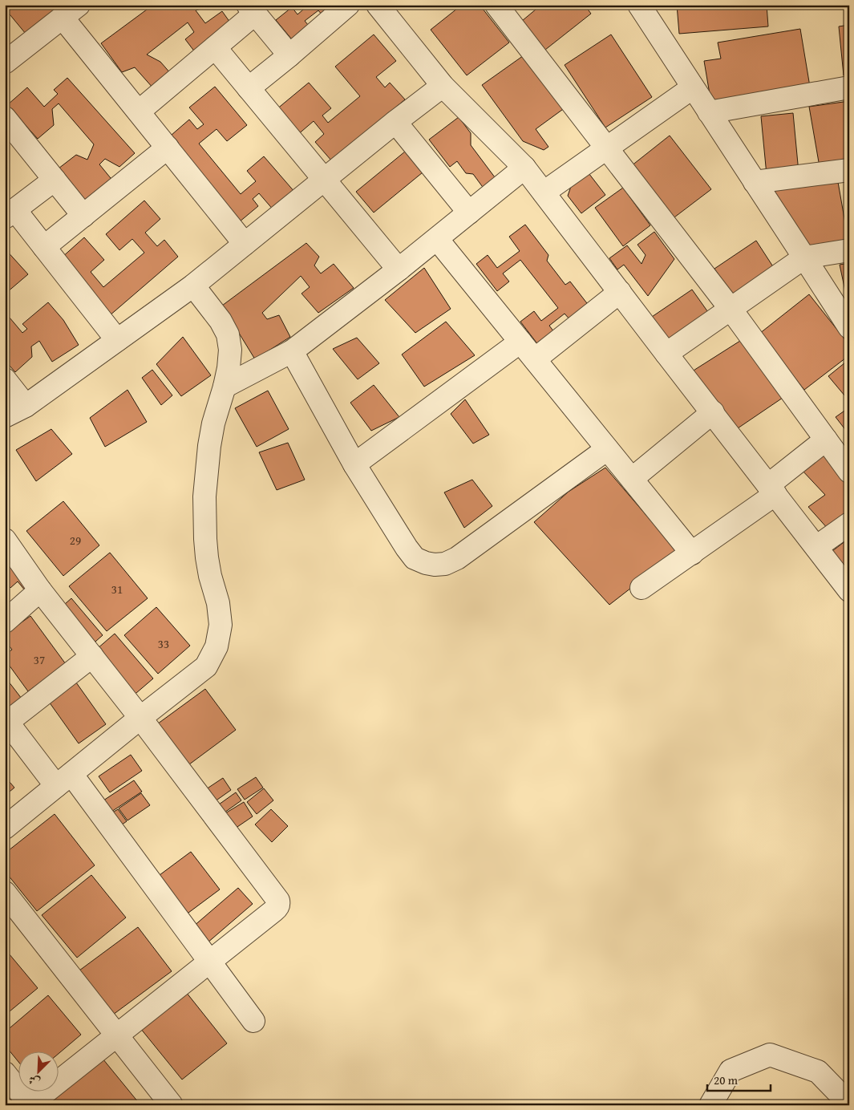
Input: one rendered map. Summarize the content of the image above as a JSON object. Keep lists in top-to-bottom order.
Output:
{
  "house_numbers": [
    "29",
    "31",
    "33",
    "37"
  ],
  "scale_bar": "20 m",
  "north": "bottom left"
}
